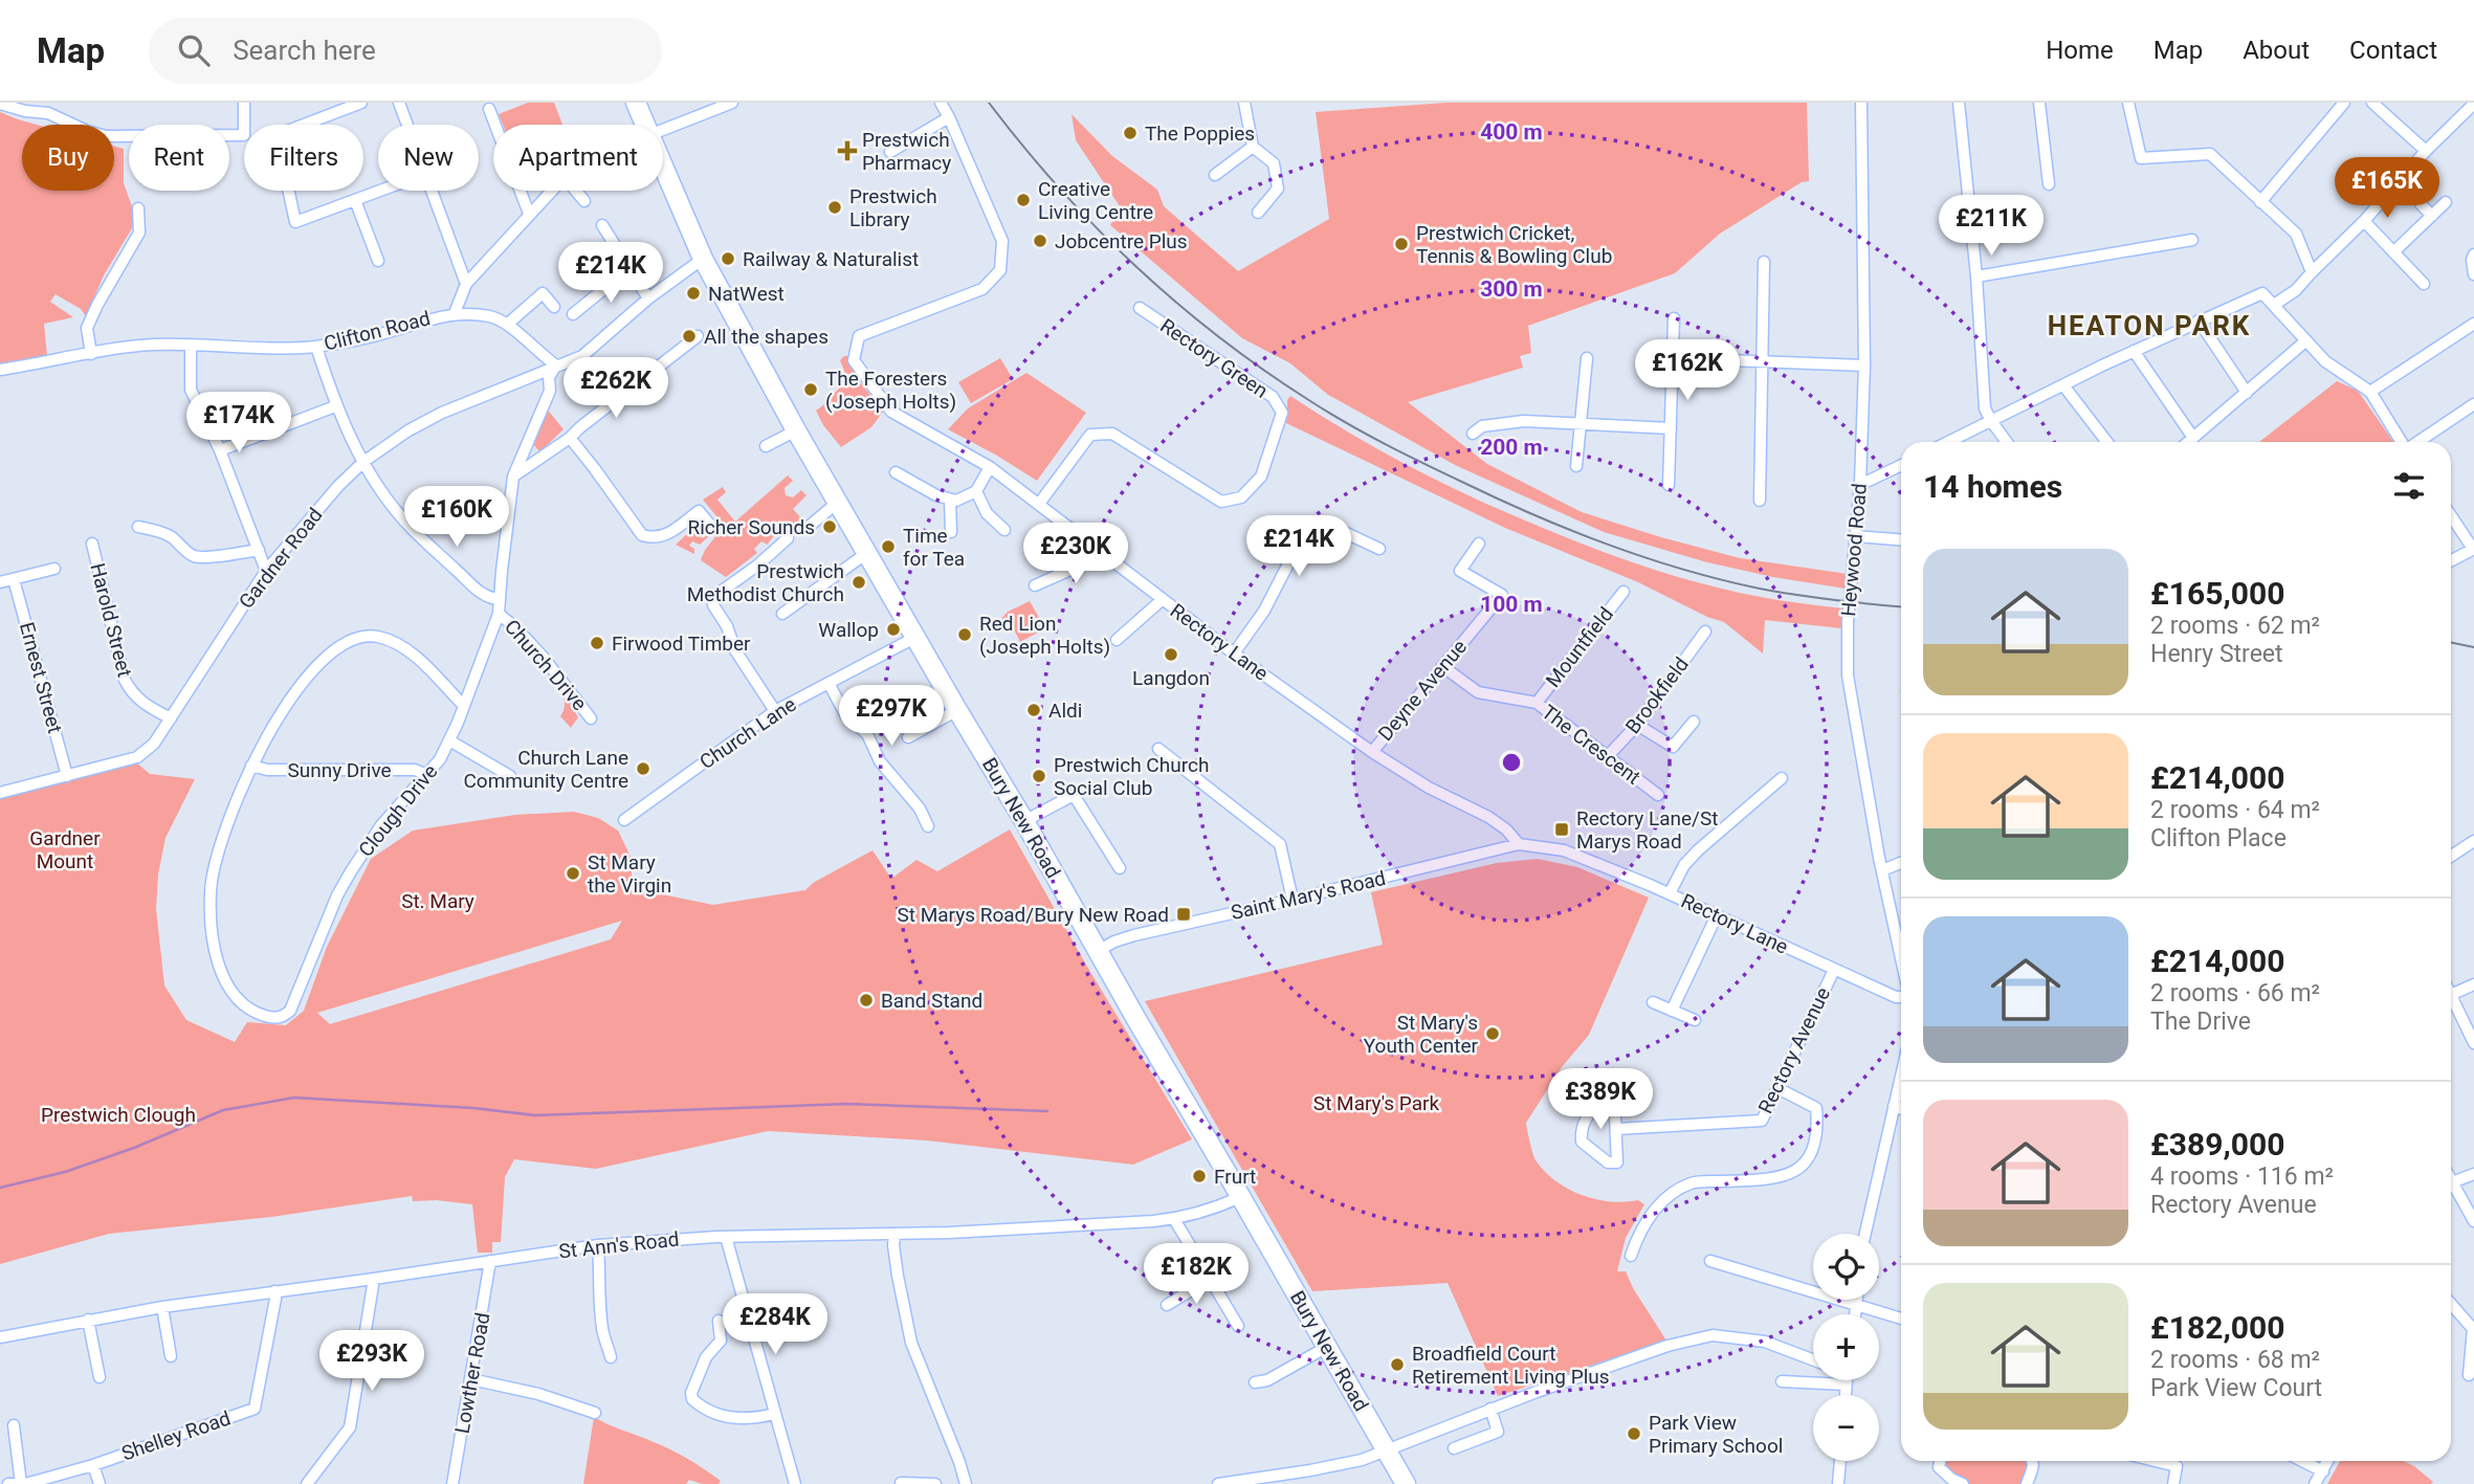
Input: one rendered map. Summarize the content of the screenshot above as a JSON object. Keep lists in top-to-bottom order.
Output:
{
  "streets": {
    "highway": ["Bury New Road"],
    "street": [
      "Clifton Road",
      "Rectory Green",
      "Heywood Road",
      "Gardner Road",
      "Harold Street",
      "Rectory Lane",
      "Mountfield",
      "Church Drive",
      "Ernest Street",
      "Deyne Avenue",
      "Brookfield",
      "Church Lane",
      "The Crescent",
      "Sunny Drive",
      "Clough Drive",
      "Saint Mary's Road",
      "Rectory Avenue",
      "St Ann's Road",
      "Lowther Road",
      "Shelley Road"
    ]
  },
  "crossings": [
    ["Clifton Road", "Gardner Road"],
    ["Clifton Road", "Church Drive"],
    ["Clifton Road", "Clough Drive"],
    ["Rectory Green", "Rectory Lane"],
    ["Gardner Road", "Harold Street"],
    ["Gardner Road", "Church Drive"],
    ["Gardner Road", "Ernest Street"],
    ["Gardner Road", "Clough Drive"],
    ["Rectory Lane", "Deyne Avenue"],
    ["Rectory Lane", "Saint Mary's Road"],
    ["Rectory Lane", "Rectory Avenue"],
    ["Mountfield", "The Crescent"],
    ["Church Drive", "Clough Drive"],
    ["Deyne Avenue", "The Crescent"],
    ["Brookfield", "The Crescent"],
    ["Church Lane", "Bury New Road"],
    ["Sunny Drive", "Clough Drive"],
    ["Bury New Road", "Saint Mary's Road"],
    ["Bury New Road", "St Ann's Road"],
    ["St Ann's Road", "Lowther Road"],
    ["St Ann's Road", "Shelley Road"]
  ],
  "districts": ["HEATON PARK"],
  "parks": [
    "Gardner Mount",
    "St. Mary",
    "St Mary's Park",
    "Prestwich Clough"
  ],
  "places": {
    "other": [
      "The Poppies",
      "Creative Living Centre",
      "Prestwich Library",
      "Jobcentre Plus",
      "Prestwich Cricket, Tennis & Bowling Club",
      "Railway & Naturalist",
      "NatWest",
      "All the shapes",
      "The Foresters (Joseph Holts)",
      "Richer Sounds",
      "Time for Tea",
      "Prestwich Methodist Church",
      "Wallop",
      "Red Lion (Joseph Holts)",
      "Firwood Timber",
      "Langdon",
      "Aldi",
      "Church Lane Community Centre",
      "Prestwich Church Social Club",
      "St Mary the Virgin",
      "Band Stand",
      "St Mary's Youth Center",
      "Frurt",
      "Broadfield Court Retirement Living Plus",
      "Park View Primary School"
    ],
    "health": ["Prestwich Pharmacy"],
    "transit": ["Rectory Lane/St Marys Road", "St Marys Road/Bury New Road"]
  },
  "page": {
    "header": "Map",
    "search": "Search here",
    "nav": [
      "Home",
      "Map",
      "About",
      "Contact"
    ],
    "chip": [
      "Buy",
      "Rent",
      "Filters",
      "New",
      "Apartment"
    ],
    "price": [
      "£165K",
      "£211K",
      "£214K",
      "£162K",
      "£262K",
      "£174K",
      "£160K",
      "£214K",
      "£230K",
      "£297K",
      "£389K",
      "£182K",
      "£284K",
      "£293K"
    ],
    "heading": "14 homes",
    "list": [
      {
        "name": "£165,000",
        "note": "2 rooms · 62 m² · Henry Street"
      },
      {
        "name": "£214,000",
        "note": "2 rooms · 64 m² · Clifton Place"
      },
      {
        "name": "£214,000",
        "note": "2 rooms · 66 m² · The Drive"
      },
      {
        "name": "£389,000",
        "note": "4 rooms · 116 m² · Rectory Avenue"
      },
      {
        "name": "£182,000",
        "note": "2 rooms · 68 m² · Park View Court"
      }
    ],
    "map_buttons": ["+", "−"]
  },
  "rings": [
    "400 m",
    "300 m",
    "200 m",
    "100 m"
  ]
}
